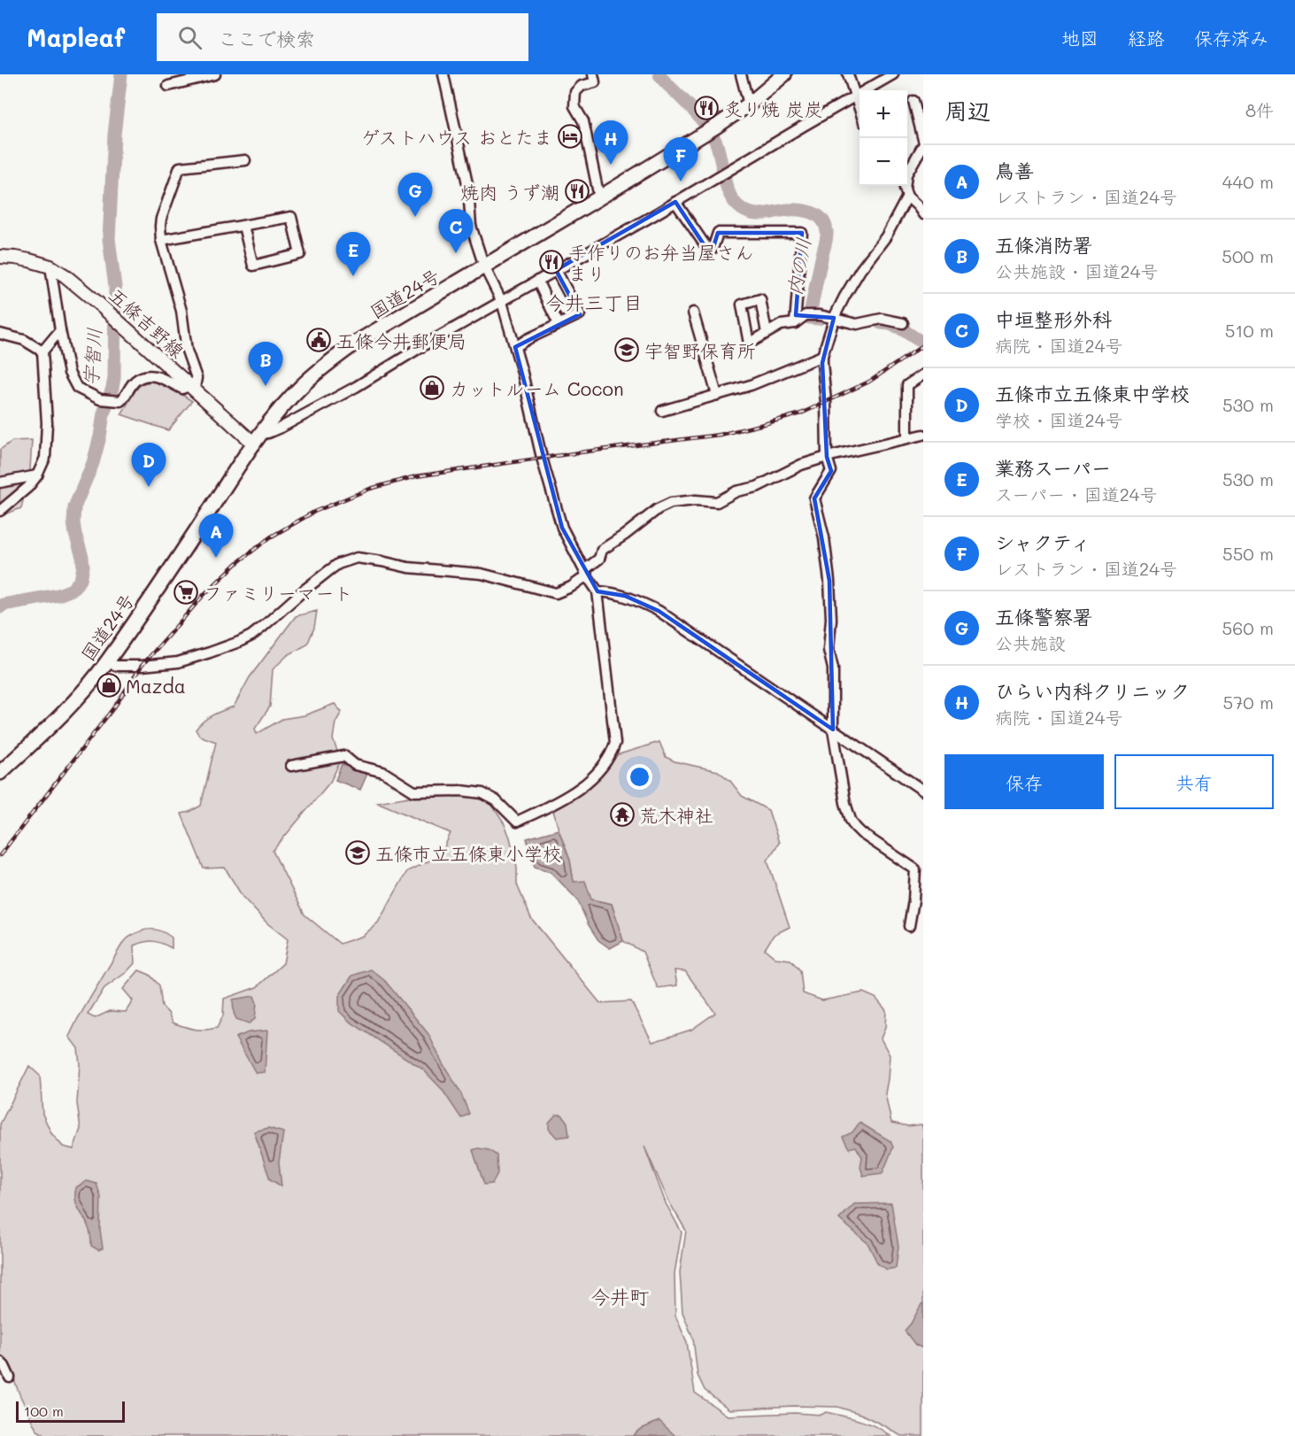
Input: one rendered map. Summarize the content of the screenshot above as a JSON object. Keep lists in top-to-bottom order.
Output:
{
  "streets": {
    "highway": ["国道24号"],
    "main road": ["五條吉野線"]
  },
  "crossings": [
    ["国道24号", "五條吉野線"]
  ],
  "districts": ["今井三丁目", "今井町"],
  "water": ["内の川", "宇智川"],
  "places": {
    "restaurant": ["炙り焼 炭炭", "焼肉 うず潮", "手作りのお弁当屋さん まり"],
    "hotel": ["ゲストハウス おとたま"],
    "public building": ["五條今井郵便局"],
    "school or university": ["宇智野保育所", "五條市立五條東小学校"],
    "shop": ["カットルーム Cocon", "Mazda"],
    "supermarket": ["ファミリーマート"],
    "temple": ["荒木神社"]
  },
  "scale_bar": "100 m",
  "page": {
    "header": "Mapleaf",
    "search": "ここで検索",
    "nav": ["地図", "経路", "保存済み"],
    "heading": ["周辺", "8件"],
    "map_buttons": ["+", "−"],
    "pins": [
      "H",
      "F",
      "G",
      "C",
      "E",
      "B",
      "D",
      "A"
    ],
    "list": [
      {
        "mark": "A",
        "name": "鳥善",
        "note": "レストラン · 国道24号",
        "value": "440 m"
      },
      {
        "mark": "B",
        "name": "五條消防署",
        "note": "公共施設 · 国道24号",
        "value": "500 m"
      },
      {
        "mark": "C",
        "name": "中垣整形外科",
        "note": "病院 · 国道24号",
        "value": "510 m"
      },
      {
        "mark": "D",
        "name": "五條市立五條東中学校",
        "note": "学校 · 国道24号",
        "value": "530 m"
      },
      {
        "mark": "E",
        "name": "業務スーパー",
        "note": "スーパー · 国道24号",
        "value": "530 m"
      },
      {
        "mark": "F",
        "name": "シャクティ",
        "note": "レストラン · 国道24号",
        "value": "550 m"
      },
      {
        "mark": "G",
        "name": "五條警察署",
        "note": "公共施設",
        "value": "560 m"
      },
      {
        "mark": "H",
        "name": "ひらい内科クリニック",
        "note": "病院 · 国道24号",
        "value": "570 m"
      }
    ],
    "buttons": ["保存", "共有"],
    "scale": "100 m"
  }
}
